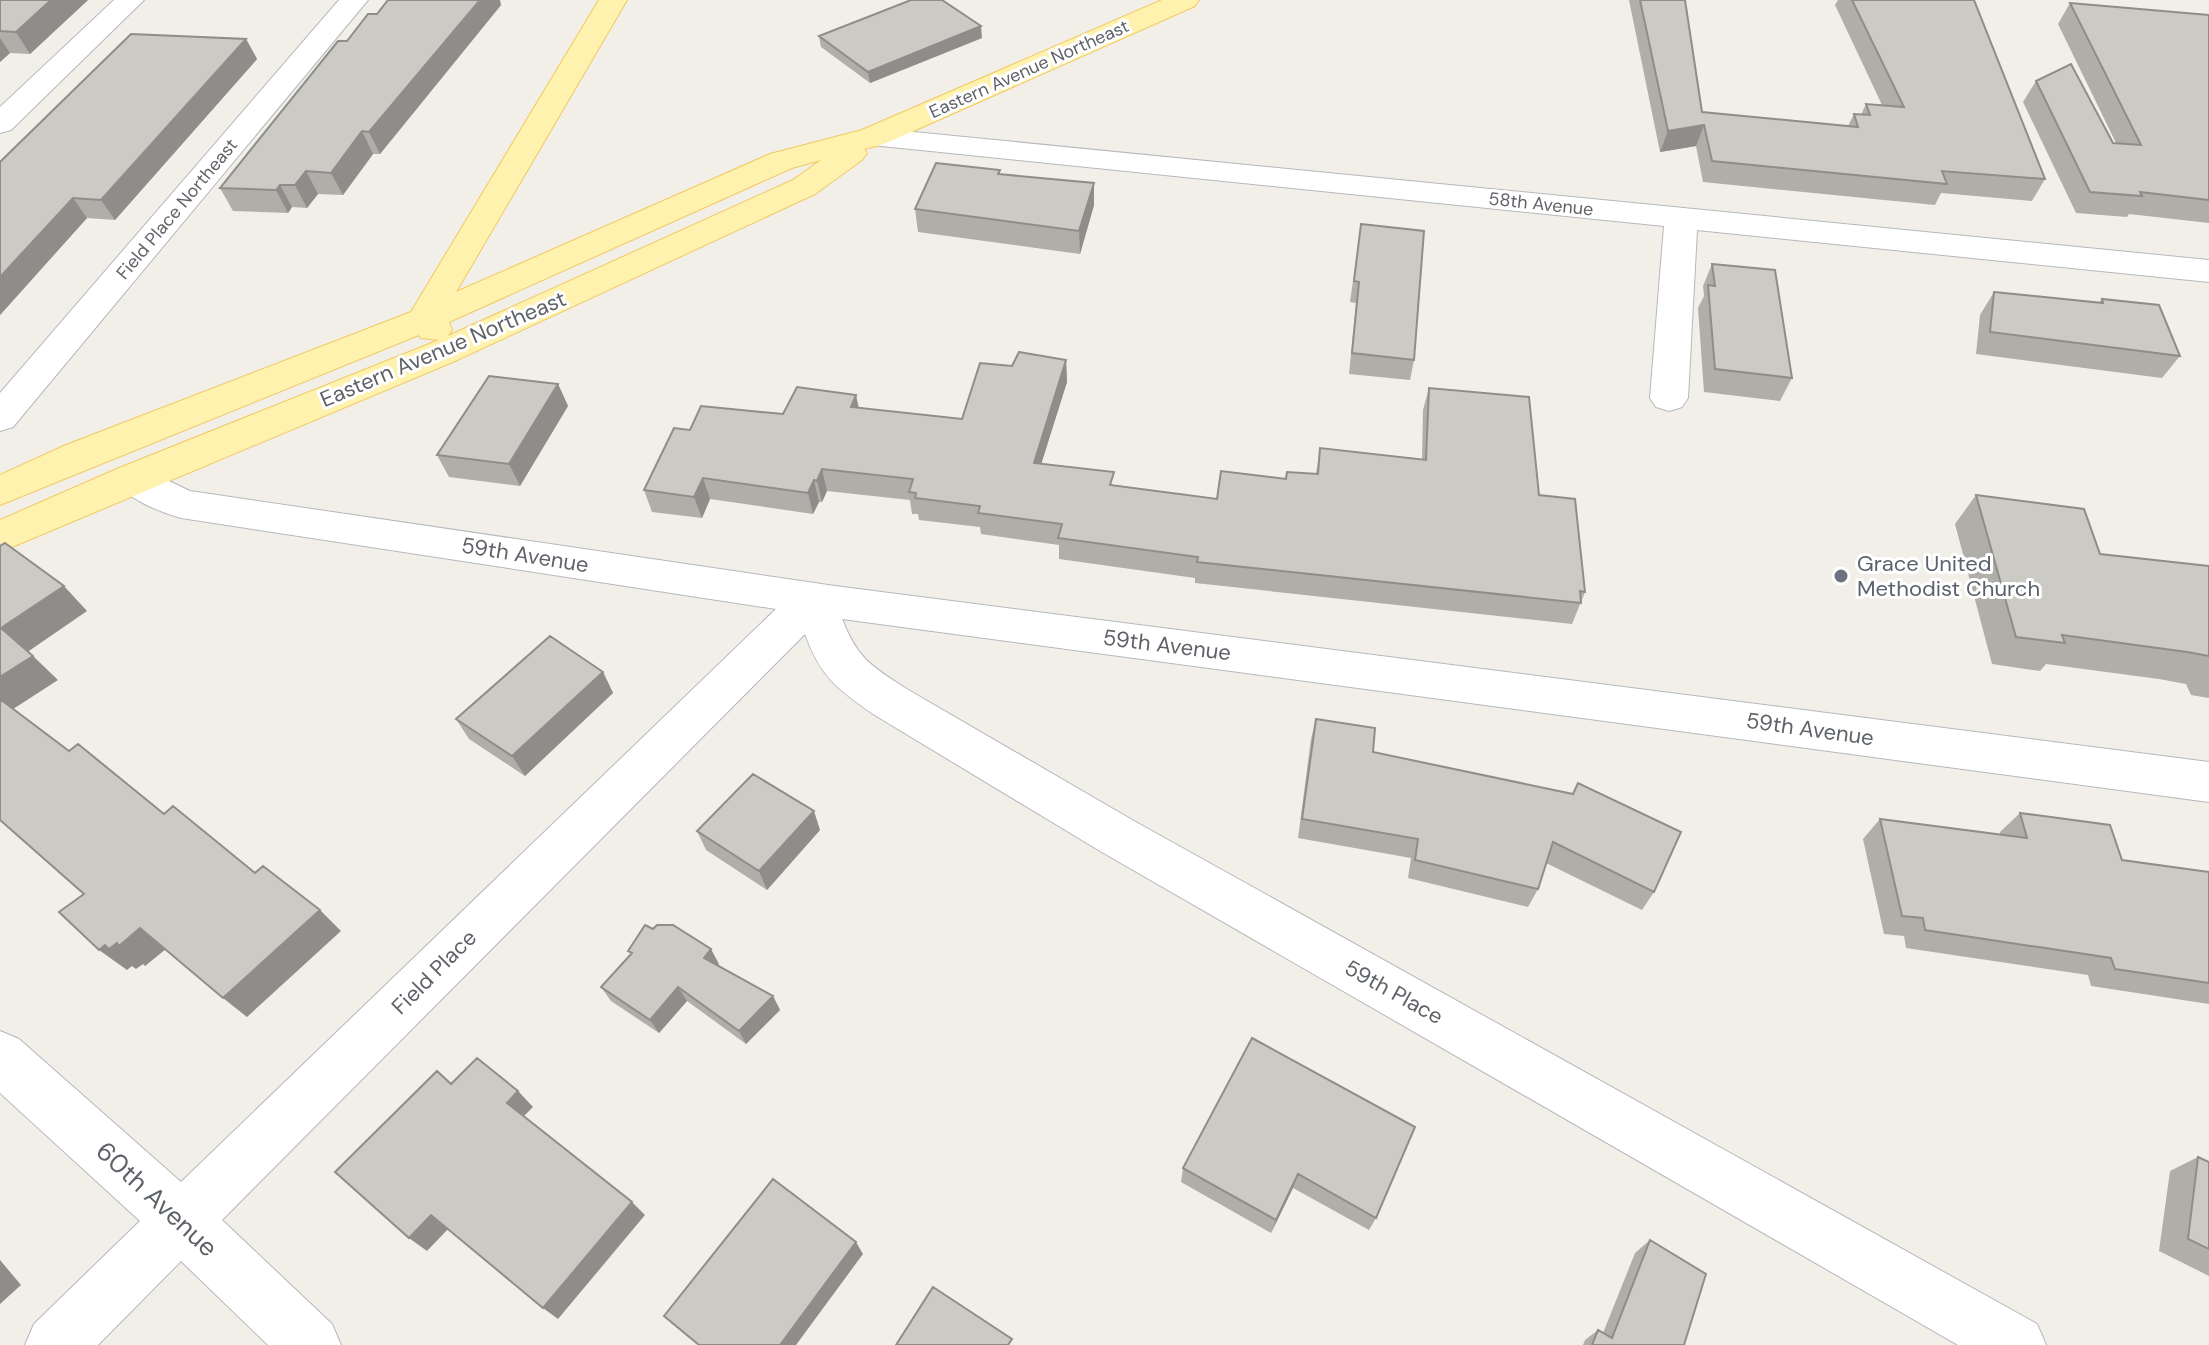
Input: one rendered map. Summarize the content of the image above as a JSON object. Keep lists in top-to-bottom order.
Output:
{
  "streets": {
    "main road": ["Eastern Avenue Northeast"],
    "street": [
      "58th Avenue",
      "Field Place Northeast",
      "59th Avenue",
      "Field Place",
      "59th Place",
      "60th Avenue"
    ]
  },
  "crossings": [
    ["Eastern Avenue Northeast", "58th Avenue"],
    ["Eastern Avenue Northeast", "59th Avenue"],
    ["59th Avenue", "Field Place"],
    ["59th Avenue", "59th Place"],
    ["Field Place", "59th Place"],
    ["Field Place", "60th Avenue"]
  ],
  "places": ["Grace United Methodist Church"]
}
